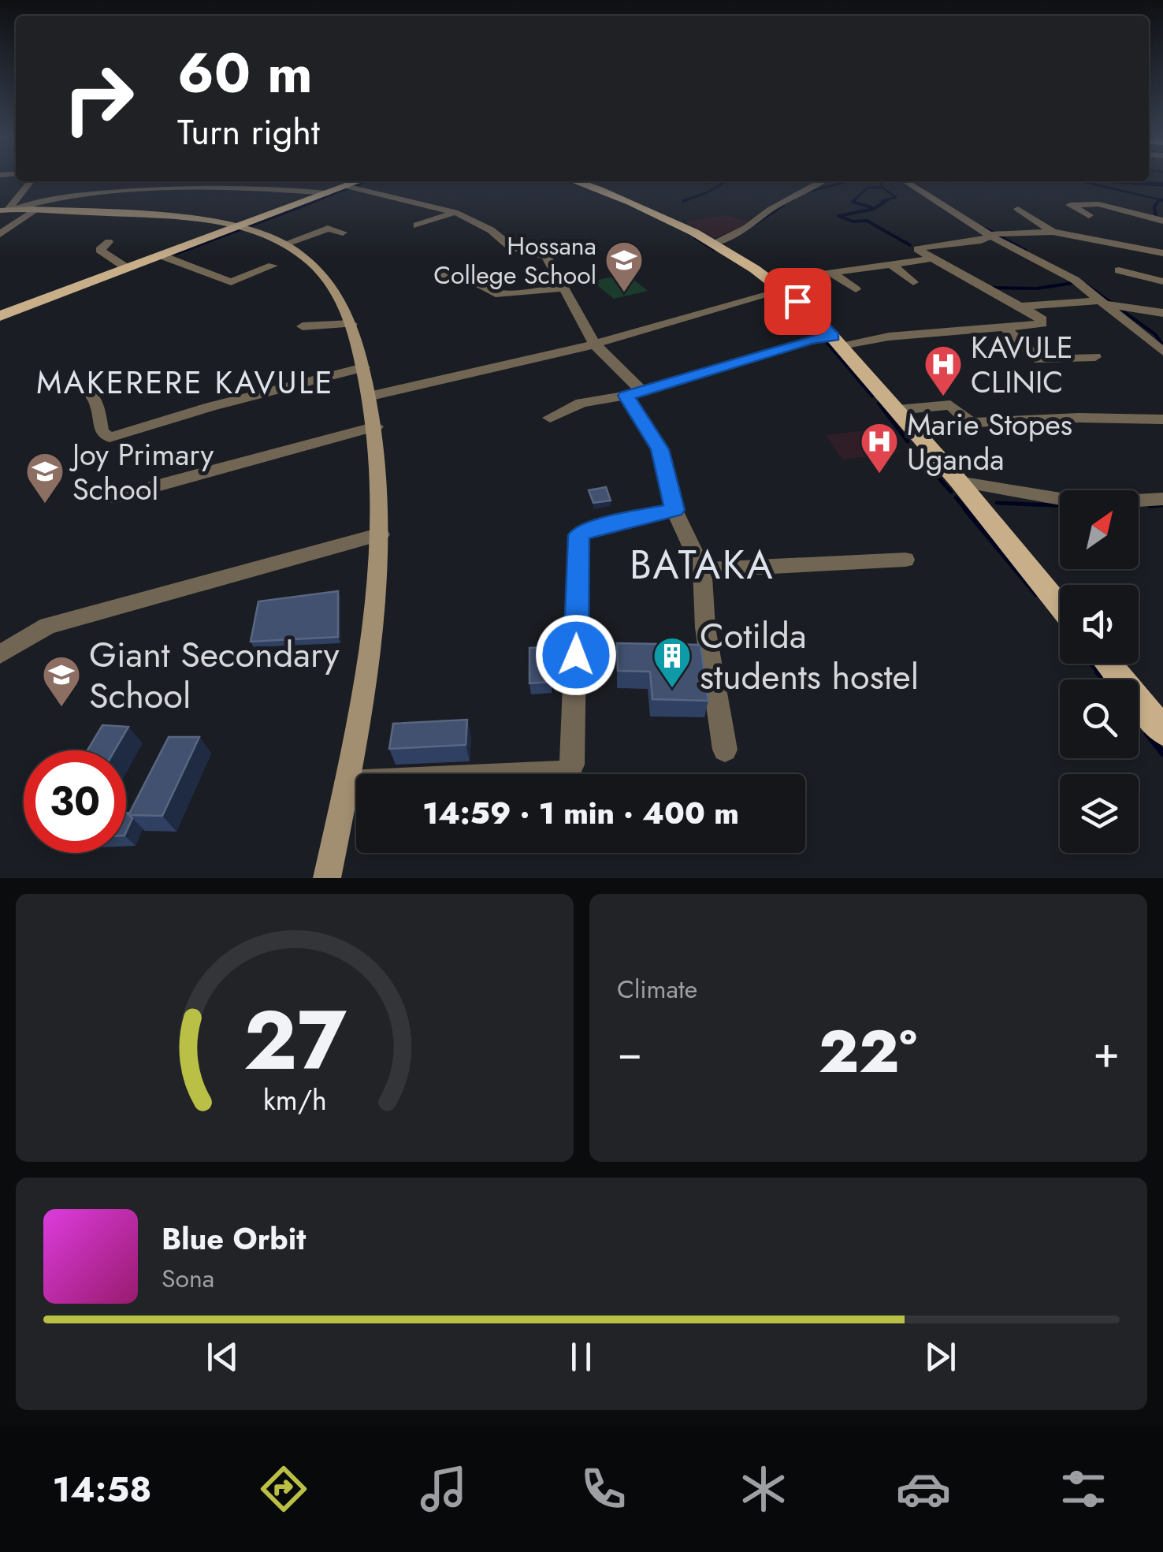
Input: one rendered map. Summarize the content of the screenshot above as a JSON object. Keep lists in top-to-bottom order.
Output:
{
  "districts": ["MAKERERE KAVULE", "BATAKA"],
  "places": {
    "school or university": ["Hossana College School", "Joy Primary School", "Giant Secondary School"],
    "hospital": ["KAVULE CLINIC", "Marie Stopes Uganda"],
    "building": ["Cotilda students hostel"]
  },
  "north": "top right",
  "page": {
    "turn": ["60 m", "Turn right"],
    "limit": "30",
    "trip": "14:59 · 1 min · 400 m",
    "tile": "Climate",
    "heat": ["−", "22°", "+"],
    "song": ["Blue Orbit", "Sona"],
    "tabs": "14:58",
    "gauge": ["27", "km/h"]
  }
}
